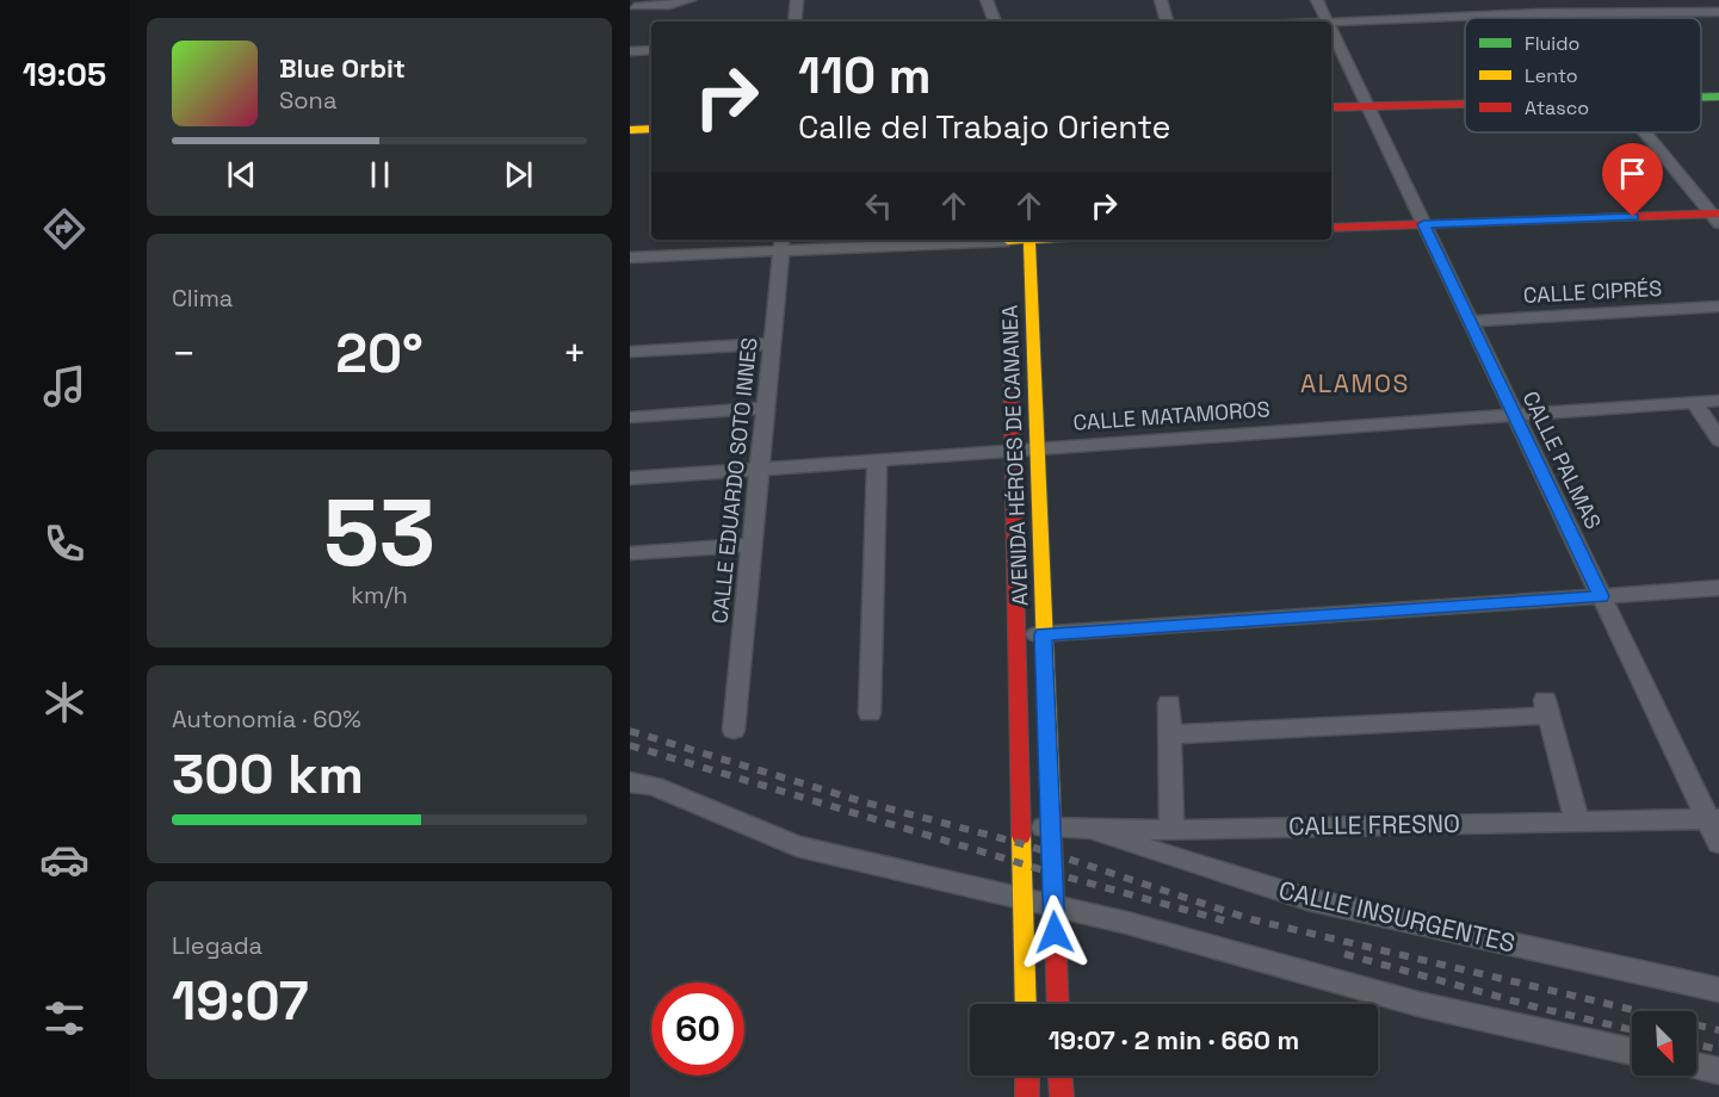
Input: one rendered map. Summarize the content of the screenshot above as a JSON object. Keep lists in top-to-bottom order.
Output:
{
  "streets": {
    "main road": ["AVENIDA HÉROES DE CANANEA"],
    "street": [
      "CALLE CIPRÉS",
      "CALLE MATAMOROS",
      "CALLE PALMAS",
      "CALLE EDUARDO SOTO INNES",
      "CALLE FRESNO",
      "CALLE INSURGENTES"
    ]
  },
  "crossings": [
    ["CALLE CIPRÉS", "CALLE PALMAS"],
    ["CALLE MATAMOROS", "AVENIDA HÉROES DE CANANEA"],
    ["CALLE MATAMOROS", "CALLE PALMAS"],
    ["CALLE MATAMOROS", "CALLE EDUARDO SOTO INNES"],
    ["AVENIDA HÉROES DE CANANEA", "CALLE FRESNO"],
    ["CALLE PALMAS", "CALLE FRESNO"],
    ["CALLE FRESNO", "CALLE INSURGENTES"]
  ],
  "districts": ["ALAMOS"],
  "legend": ["Fluido", "Lento", "Atasco"],
  "north": "bottom right",
  "page": {
    "tabs": "19:05",
    "turn": ["110 m", "Calle del Trabajo Oriente"],
    "song": ["Blue Orbit", "Sona"],
    "tile": [
      "Clima",
      ["53", "km/h"],
      ["Autonomía · 60%", "300 km"],
      ["Llegada", "19:07"]
    ],
    "heat": ["−", "20°", "+"],
    "limit": "60",
    "trip": "19:07 · 2 min · 660 m"
  }
}
